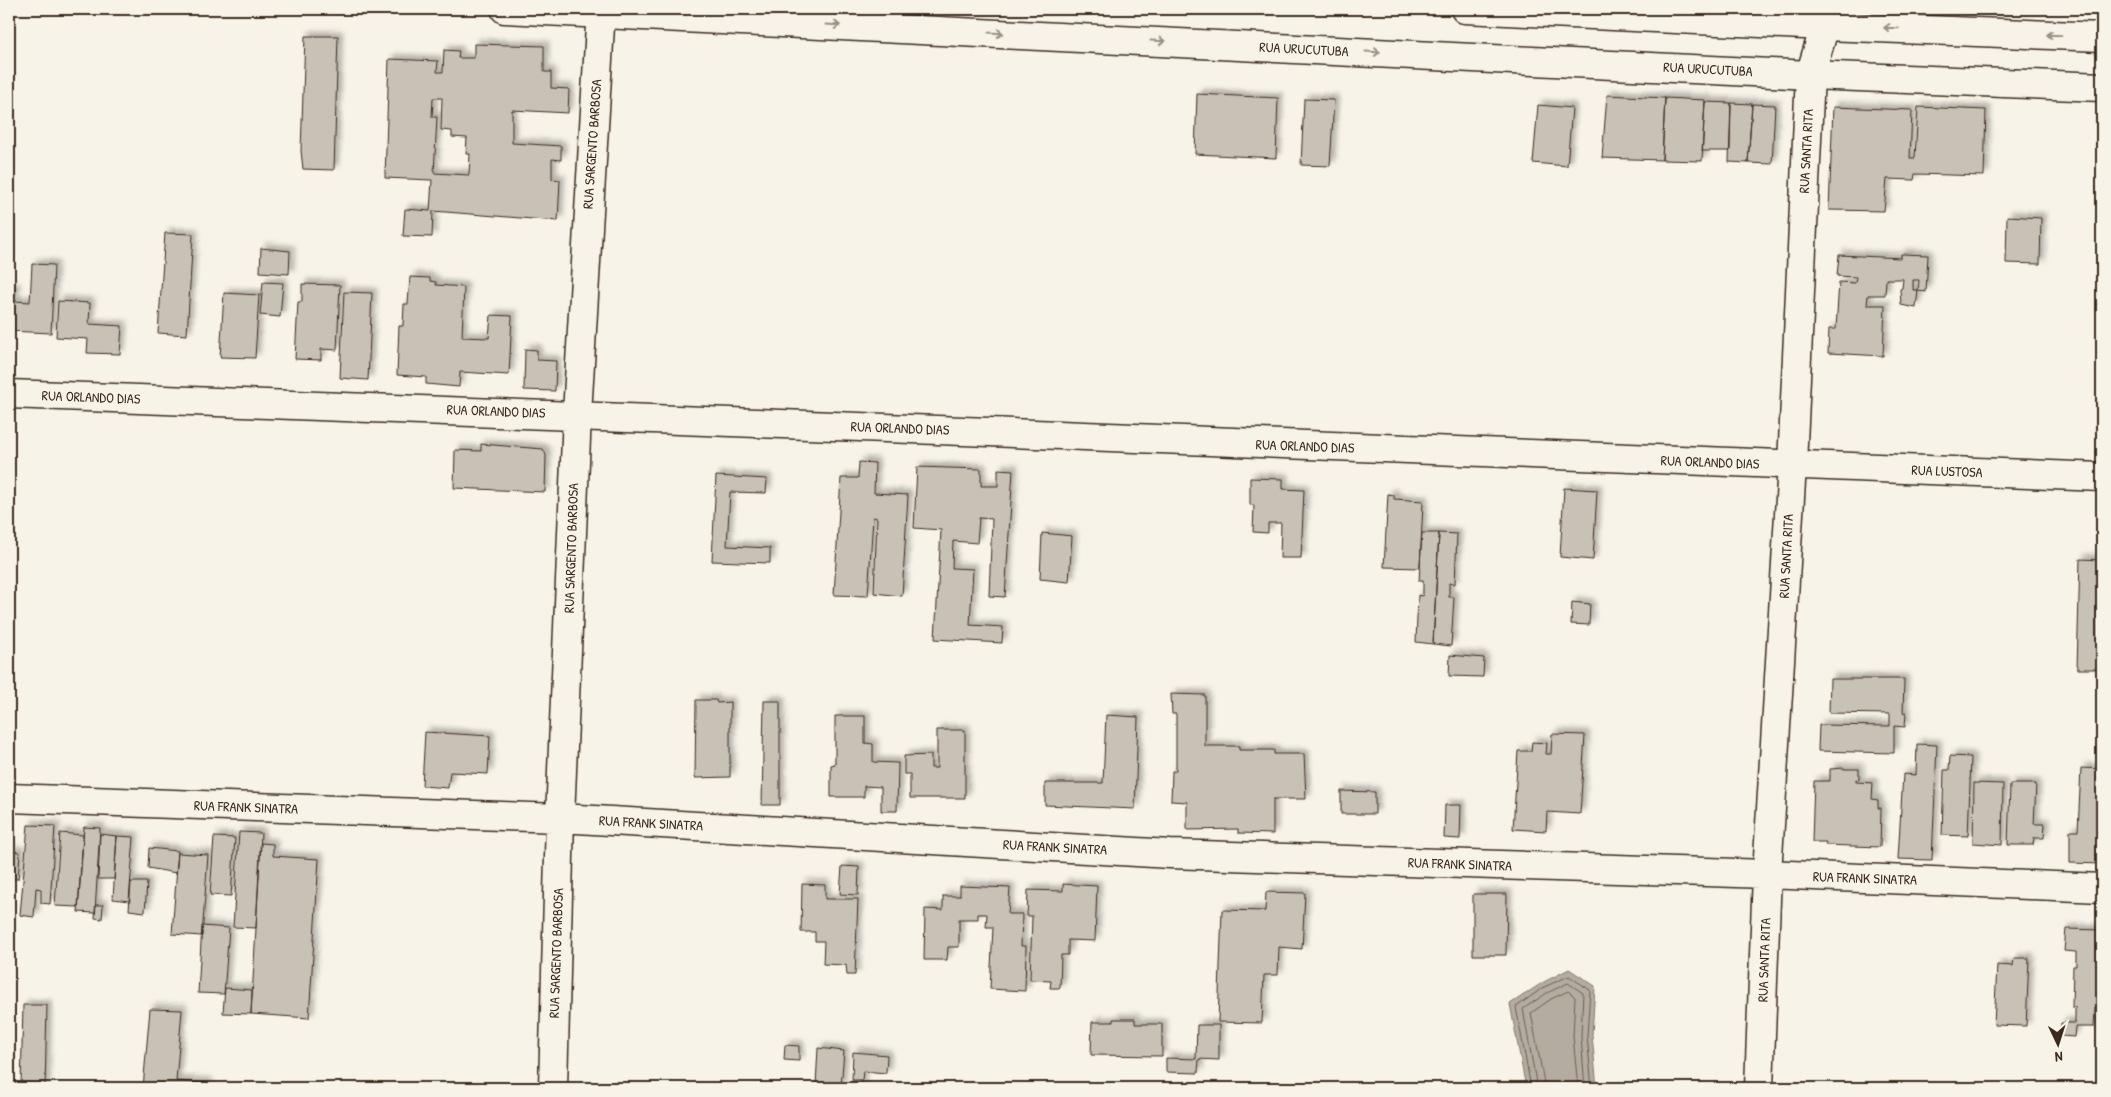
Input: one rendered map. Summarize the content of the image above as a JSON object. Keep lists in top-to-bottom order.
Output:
{
  "streets": {
    "street": [
      "RUA URUCUTUBA",
      "RUA SARGENTO BARBOSA",
      "RUA SANTA RITA",
      "RUA ORLANDO DIAS",
      "RUA LUSTOSA",
      "RUA FRANK SINATRA"
    ]
  },
  "crossings": [
    ["RUA URUCUTUBA", "RUA SARGENTO BARBOSA"],
    ["RUA URUCUTUBA", "RUA SANTA RITA"],
    ["RUA SARGENTO BARBOSA", "RUA ORLANDO DIAS"],
    ["RUA SARGENTO BARBOSA", "RUA FRANK SINATRA"],
    ["RUA SANTA RITA", "RUA ORLANDO DIAS"],
    ["RUA SANTA RITA", "RUA LUSTOSA"],
    ["RUA SANTA RITA", "RUA FRANK SINATRA"],
    ["RUA ORLANDO DIAS", "RUA LUSTOSA"]
  ],
  "one_way": ["RUA URUCUTUBA"],
  "north": "bottom"
}
